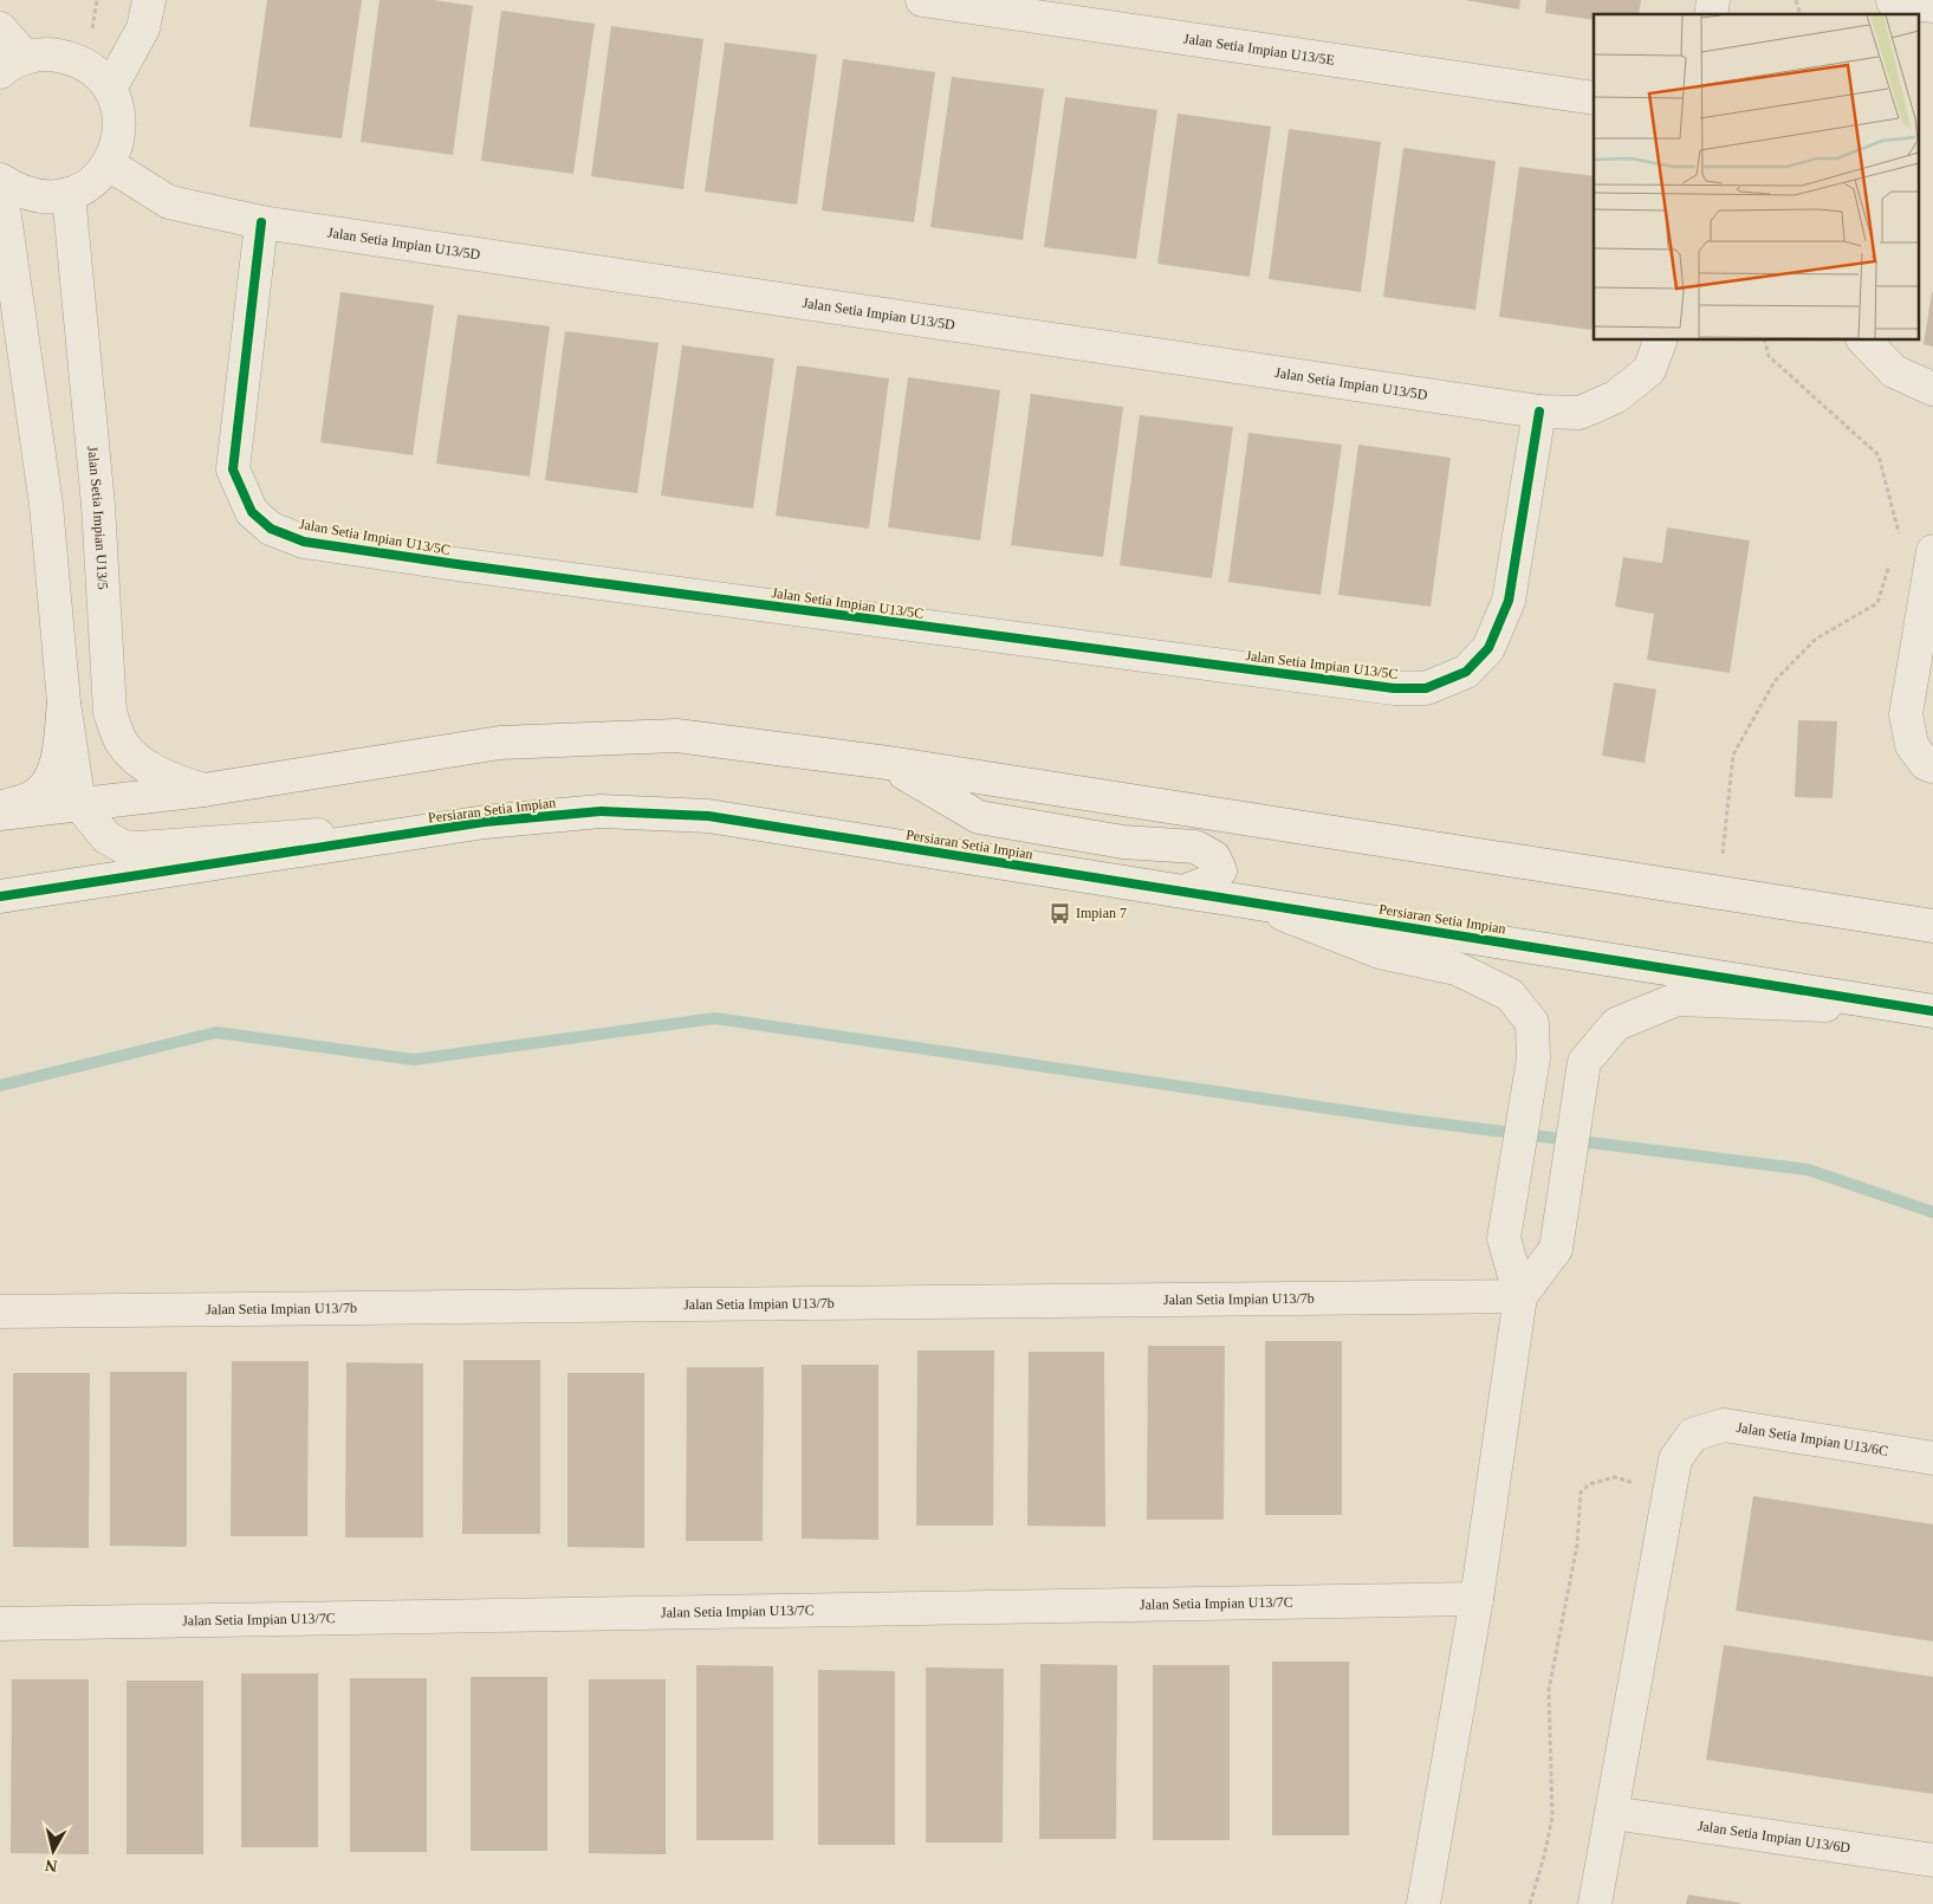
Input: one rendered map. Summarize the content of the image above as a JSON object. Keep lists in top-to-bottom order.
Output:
{
  "streets": {
    "street": [
      "Jalan Setia Impian U13/5E",
      "Jalan Setia Impian U13/5D",
      "Jalan Setia Impian U13/5",
      "Jalan Setia Impian U13/5C",
      "Persiaran Setia Impian",
      "Jalan Setia Impian U13/7b",
      "Jalan Setia Impian U13/6C",
      "Jalan Setia Impian U13/7C",
      "Jalan Setia Impian U13/6D"
    ]
  },
  "crossings": [
    ["Jalan Setia Impian U13/5D", "Jalan Setia Impian U13/5C"]
  ],
  "places": {
    "bus stop": ["Impian 7"]
  },
  "north": "bottom"
}
